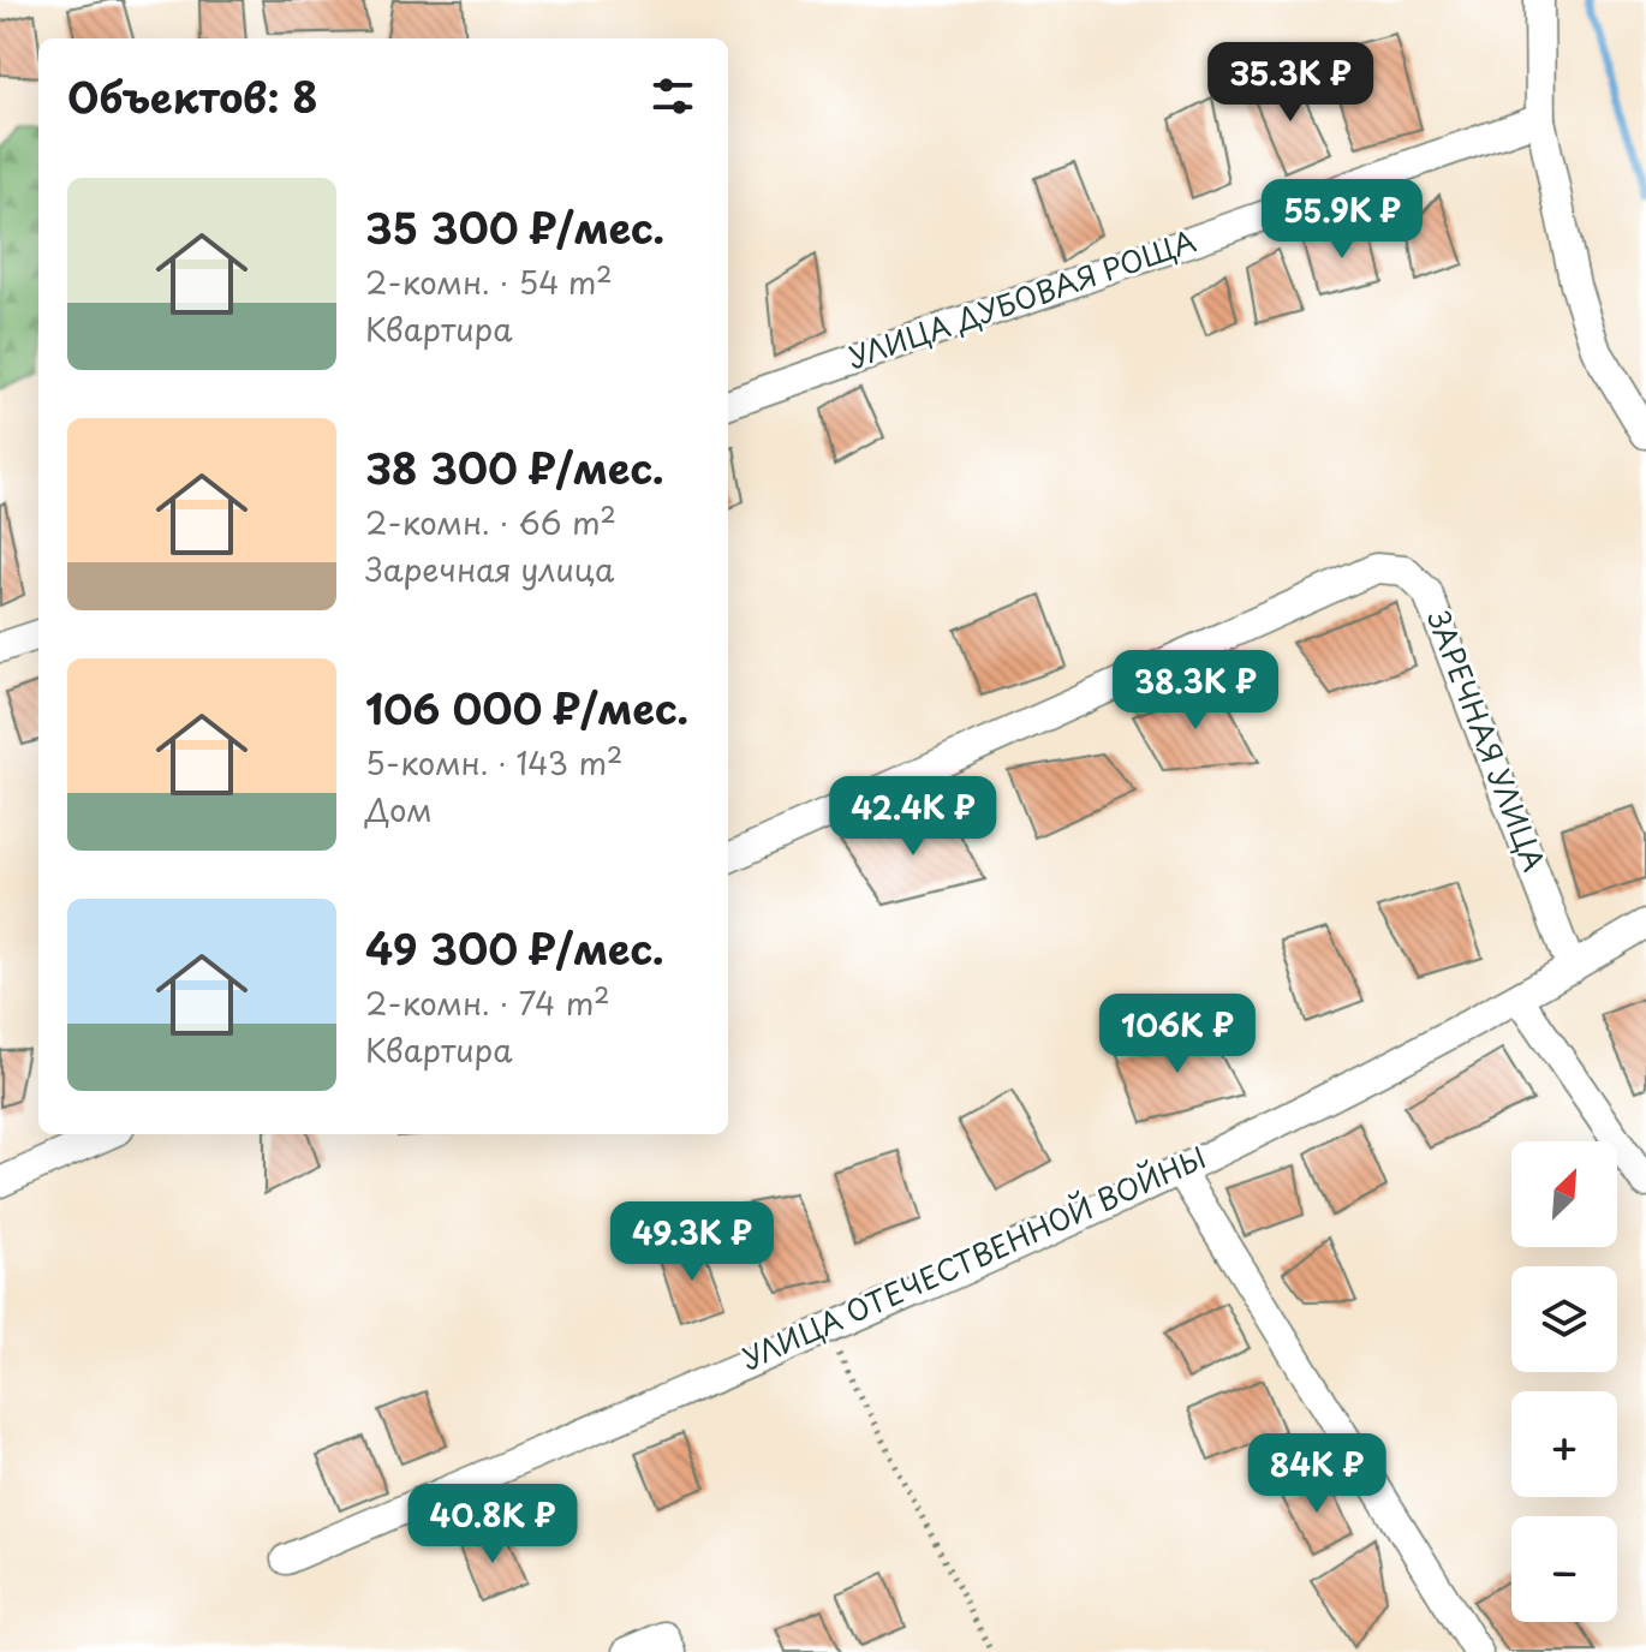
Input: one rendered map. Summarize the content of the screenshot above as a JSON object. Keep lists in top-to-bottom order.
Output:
{
  "streets": {
    "street": ["УЛИЦА ДУБОВАЯ РОЩА", "ЗАРЕЧНАЯ УЛИЦА", "УЛИЦА ОТЕЧЕСТВЕННОЙ ВОЙНЫ"]
  },
  "crossings": [
    ["ЗАРЕЧНАЯ УЛИЦА", "УЛИЦА ОТЕЧЕСТВЕННОЙ ВОЙНЫ"]
  ],
  "north": "top right",
  "page": {
    "heading": "Объектов: 8",
    "price": [
      "35.3K ₽",
      "55.9K ₽",
      "38.3K ₽",
      "42.4K ₽",
      "106K ₽",
      "49.3K ₽",
      "84K ₽",
      "40.8K ₽"
    ],
    "list": [
      {
        "name": "35 300 ₽/мес.",
        "note": "2-комн. · 54 m² · Квартира"
      },
      {
        "name": "38 300 ₽/мес.",
        "note": "2-комн. · 66 m² · Заречная улица"
      },
      {
        "name": "106 000 ₽/мес.",
        "note": "5-комн. · 143 m² · Дом"
      },
      {
        "name": "49 300 ₽/мес.",
        "note": "2-комн. · 74 m² · Квартира"
      }
    ],
    "map_buttons": ["+", "−"]
  }
}
